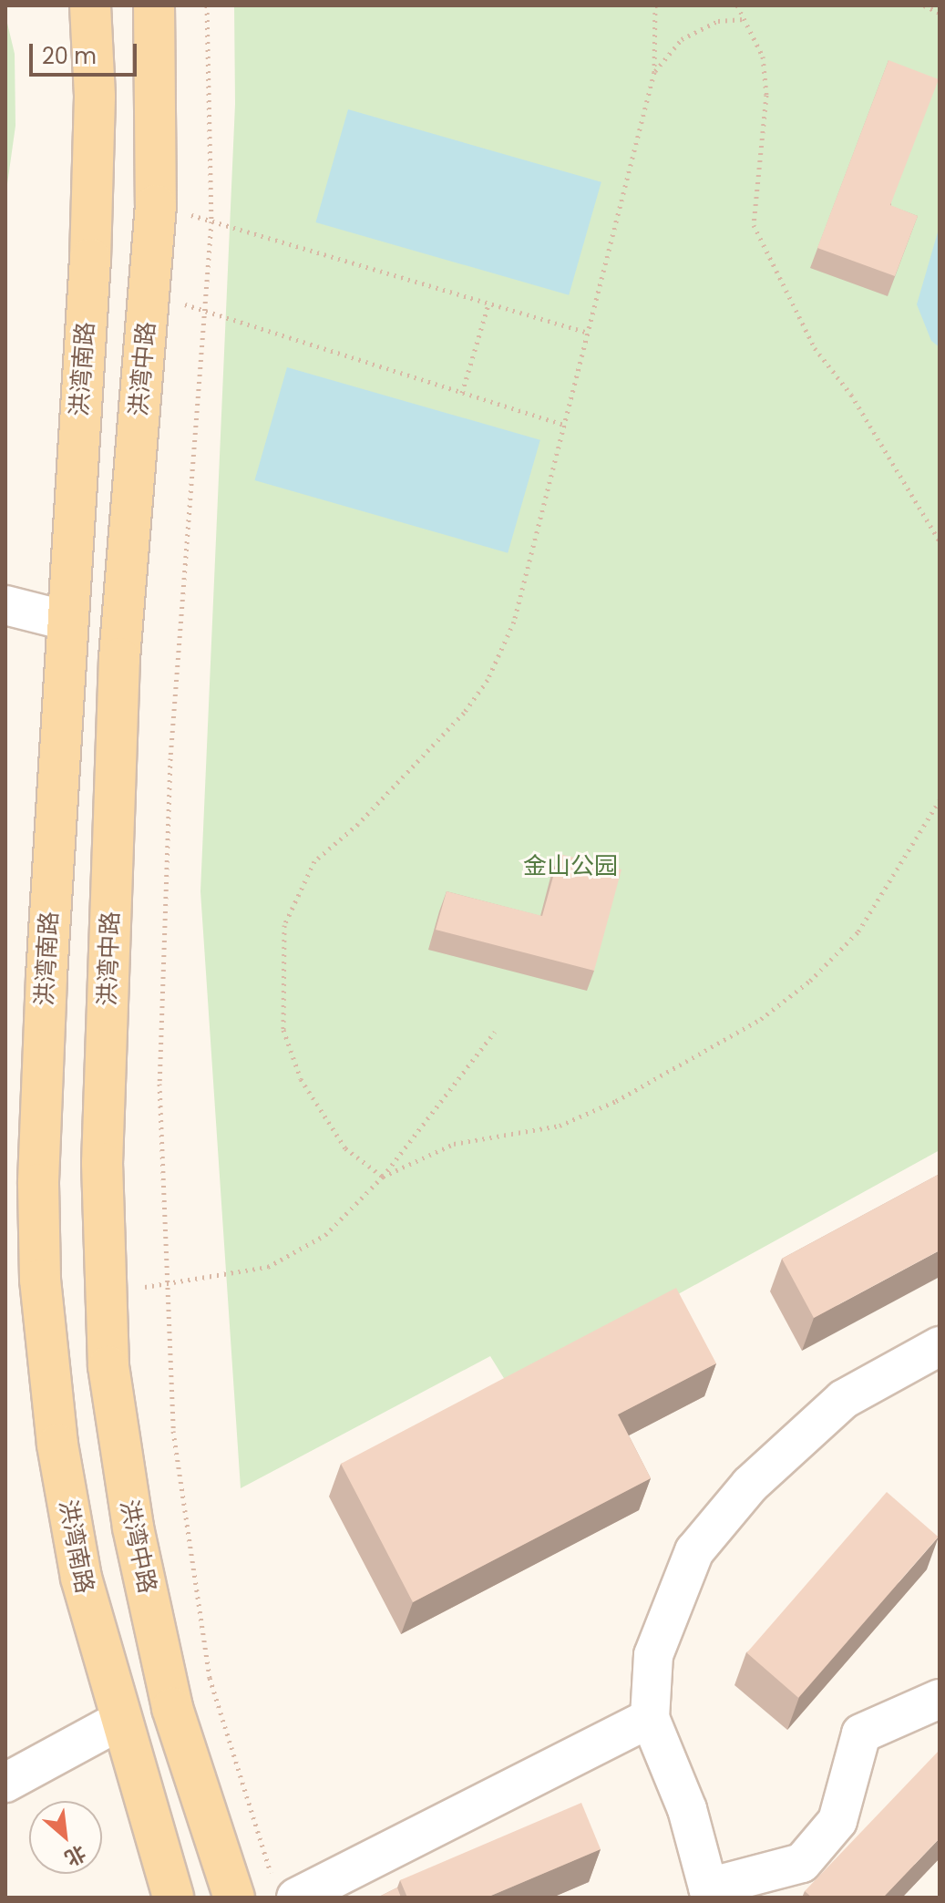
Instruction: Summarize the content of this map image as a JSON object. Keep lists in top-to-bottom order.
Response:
{
  "streets": {
    "main road": ["洪湾南路", "洪湾中路"]
  },
  "parks": ["金山公园"],
  "scale_bar": "20 m",
  "north": "bottom right"
}
